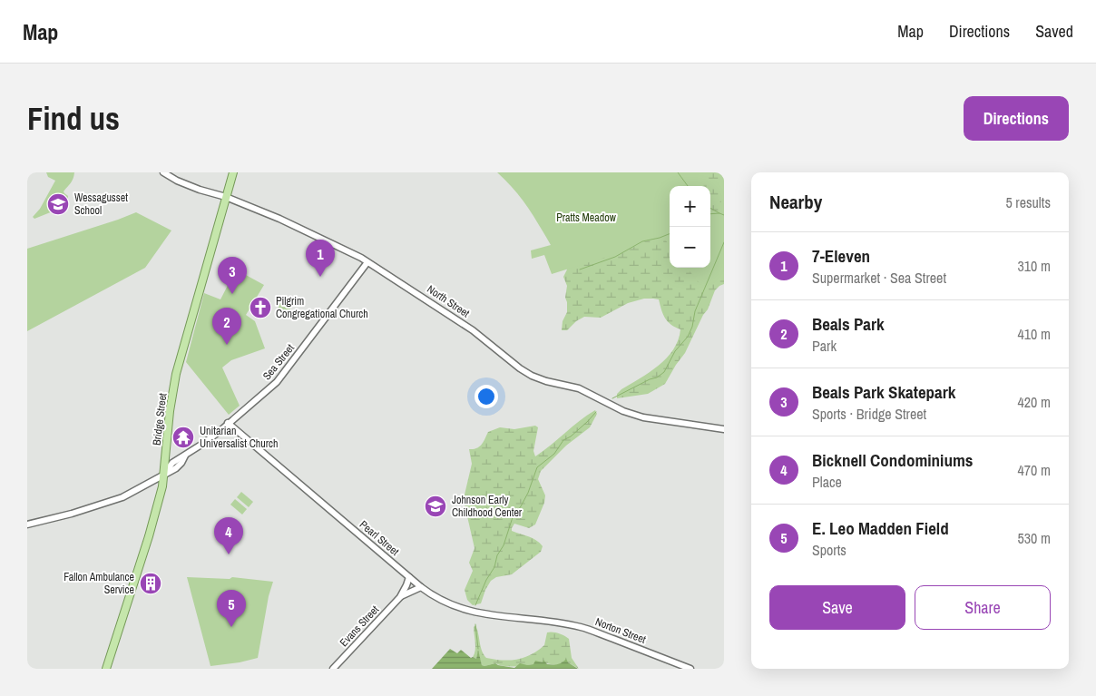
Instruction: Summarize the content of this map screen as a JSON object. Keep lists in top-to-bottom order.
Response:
{
  "streets": {
    "main road": ["Bridge Street"],
    "street": [
      "North Street",
      "Sea Street",
      "Pearl Street",
      "Evans Street",
      "Norton Street"
    ]
  },
  "crossings": [
    ["North Street", "Sea Street"],
    ["North Street", "Bridge Street"],
    ["Sea Street", "Bridge Street"],
    ["Sea Street", "Pearl Street"],
    ["Pearl Street", "Evans Street"],
    ["Pearl Street", "Norton Street"]
  ],
  "parks": ["Pratts Meadow"],
  "places": {
    "school or university": ["Wessagusset School", "Johnson Early Childhood Center"],
    "church": ["Pilgrim Congregational Church"],
    "temple": ["Unitarian Universalist Church"],
    "building": ["Fallon Ambulance Service"]
  },
  "page": {
    "header": "Map",
    "nav": ["Map", "Directions", "Saved"],
    "buttons": [
      "Directions",
      ["Save", "Share"]
    ],
    "title": "Find us",
    "heading": ["Nearby", "5 results"],
    "map_buttons": ["+", "−"],
    "list": [
      {
        "mark": "1",
        "name": "7-Eleven",
        "note": "Supermarket · Sea Street",
        "value": "310 m"
      },
      {
        "mark": "2",
        "name": "Beals Park",
        "note": "Park",
        "value": "410 m"
      },
      {
        "mark": "3",
        "name": "Beals Park Skatepark",
        "note": "Sports · Bridge Street",
        "value": "420 m"
      },
      {
        "mark": "4",
        "name": "Bicknell Condominiums",
        "note": "Place",
        "value": "470 m"
      },
      {
        "mark": "5",
        "name": "E. Leo Madden Field",
        "note": "Sports",
        "value": "530 m"
      }
    ],
    "pins": [
      "1",
      "3",
      "2",
      "4",
      "5"
    ]
  }
}
